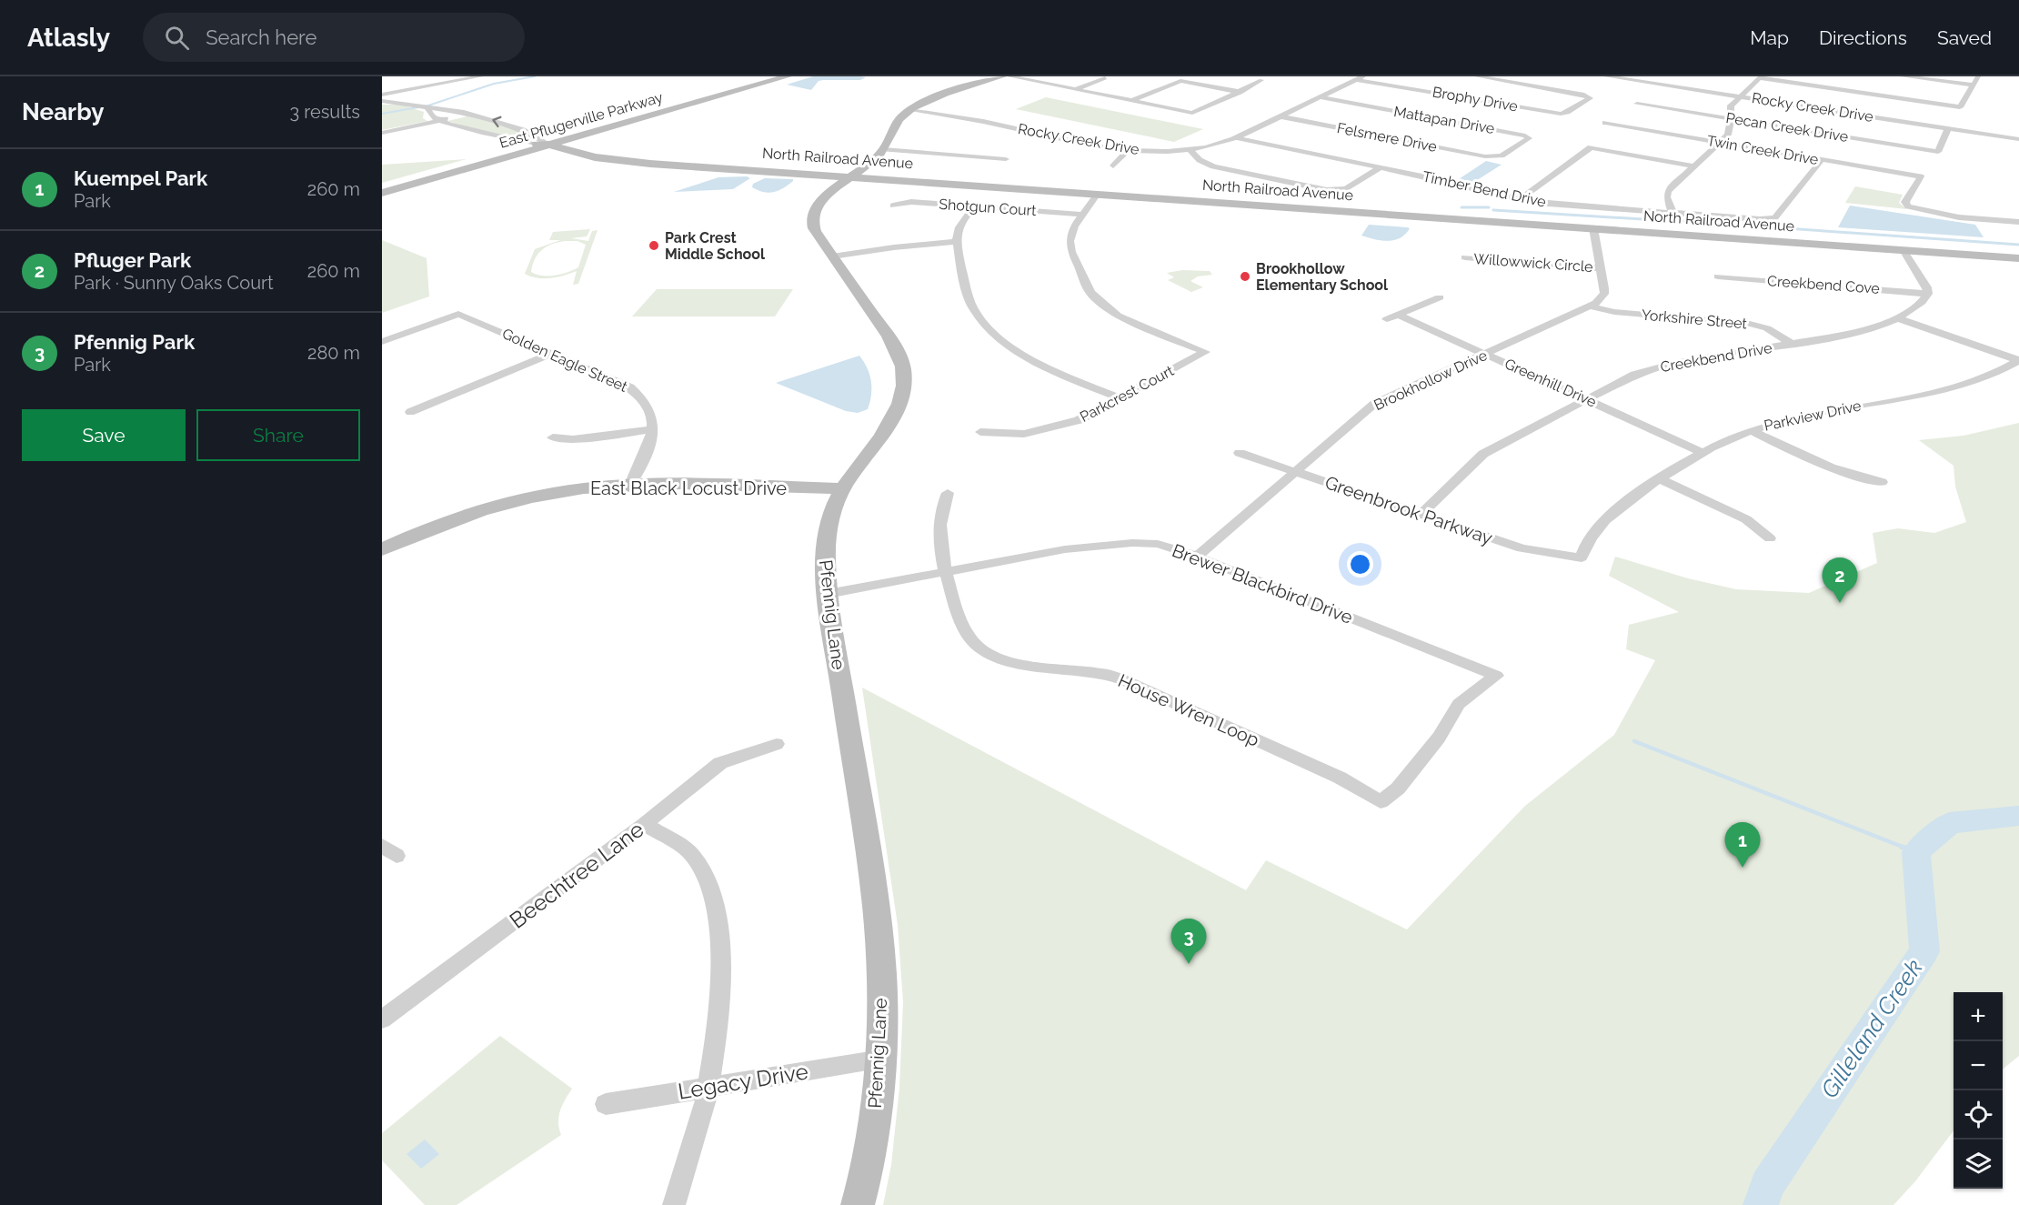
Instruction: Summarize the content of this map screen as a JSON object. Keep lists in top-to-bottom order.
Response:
{
  "streets": {
    "street": [
      "Brophy Drive",
      "Rocky Creek Drive",
      "East Pflugerville Parkway",
      "Mattapan Drive",
      "Pecan Creek Drive",
      "Felsmere Drive",
      "Twin Creek Drive",
      "North Railroad Avenue",
      "Timber Bend Drive",
      "Shotgun Court",
      "Willowwick Circle",
      "Creekbend Cove",
      "Yorkshire Street",
      "Creekbend Drive",
      "Golden Eagle Street",
      "Brookhollow Drive",
      "Greenhill Drive",
      "Parkcrest Court",
      "Parkview Drive",
      "East Black Locust Drive",
      "Greenbrook Parkway",
      "Brewer Blackbird Drive",
      "Pfennig Lane",
      "House Wren Loop",
      "Beechtree Lane",
      "Legacy Drive"
    ]
  },
  "crossings": [
    ["Brophy Drive", "Rocky Creek Drive"],
    ["Rocky Creek Drive", "Mattapan Drive"],
    ["Rocky Creek Drive", "Pecan Creek Drive"],
    ["Rocky Creek Drive", "Felsmere Drive"],
    ["Rocky Creek Drive", "Timber Bend Drive"],
    ["Rocky Creek Drive", "Pfennig Lane"],
    ["East Pflugerville Parkway", "North Railroad Avenue"],
    ["Mattapan Drive", "Felsmere Drive"],
    ["Twin Creek Drive", "Timber Bend Drive"],
    ["North Railroad Avenue", "Pfennig Lane"],
    ["Shotgun Court", "Parkcrest Court"],
    ["Creekbend Cove", "Creekbend Drive"],
    ["Yorkshire Street", "Creekbend Drive"],
    ["Yorkshire Street", "Brookhollow Drive"],
    ["Creekbend Drive", "Greenhill Drive"],
    ["Creekbend Drive", "Greenbrook Parkway"],
    ["Brookhollow Drive", "Greenhill Drive"],
    ["Brookhollow Drive", "Greenbrook Parkway"],
    ["Brookhollow Drive", "Brewer Blackbird Drive"],
    ["Greenhill Drive", "Parkview Drive"],
    ["Parkview Drive", "Greenbrook Parkway"],
    ["East Black Locust Drive", "Pfennig Lane"],
    ["Brewer Blackbird Drive", "Pfennig Lane"],
    ["Brewer Blackbird Drive", "House Wren Loop"],
    ["Pfennig Lane", "Legacy Drive"]
  ],
  "water": ["Gilleland Creek"],
  "places": ["Park Crest Middle School", "Brookhollow Elementary School"],
  "page": {
    "header": "Atlasly",
    "search": "Search here",
    "nav": ["Map", "Directions", "Saved"],
    "heading": ["Nearby", "3 results"],
    "list": [
      {
        "mark": "1",
        "name": "Kuempel Park",
        "note": "Park",
        "value": "260 m"
      },
      {
        "mark": "2",
        "name": "Pfluger Park",
        "note": "Park · Sunny Oaks Court",
        "value": "260 m"
      },
      {
        "mark": "3",
        "name": "Pfennig Park",
        "note": "Park",
        "value": "280 m"
      }
    ],
    "buttons": ["Save", "Share"],
    "pins": ["2", "1", "3"],
    "map_buttons": ["+", "−"]
  }
}
